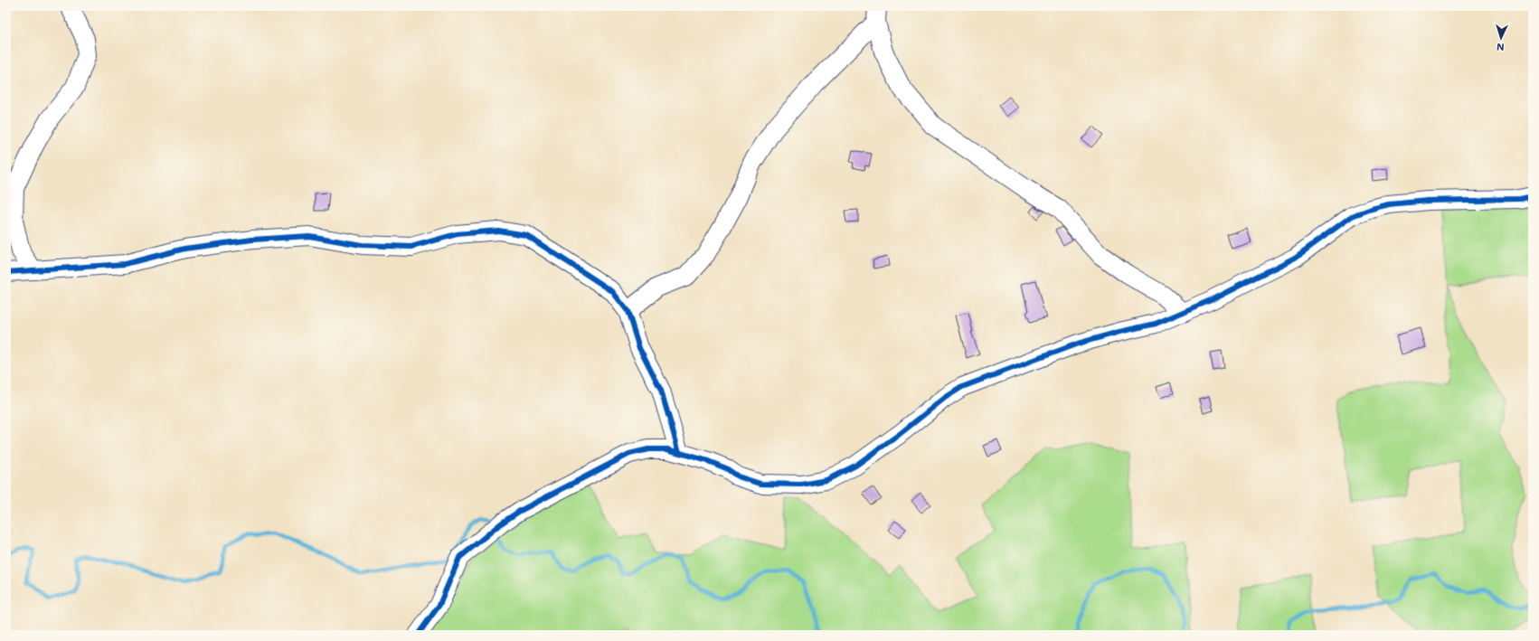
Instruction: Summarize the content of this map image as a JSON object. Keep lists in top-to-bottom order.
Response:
{
  "north": "bottom"
}
